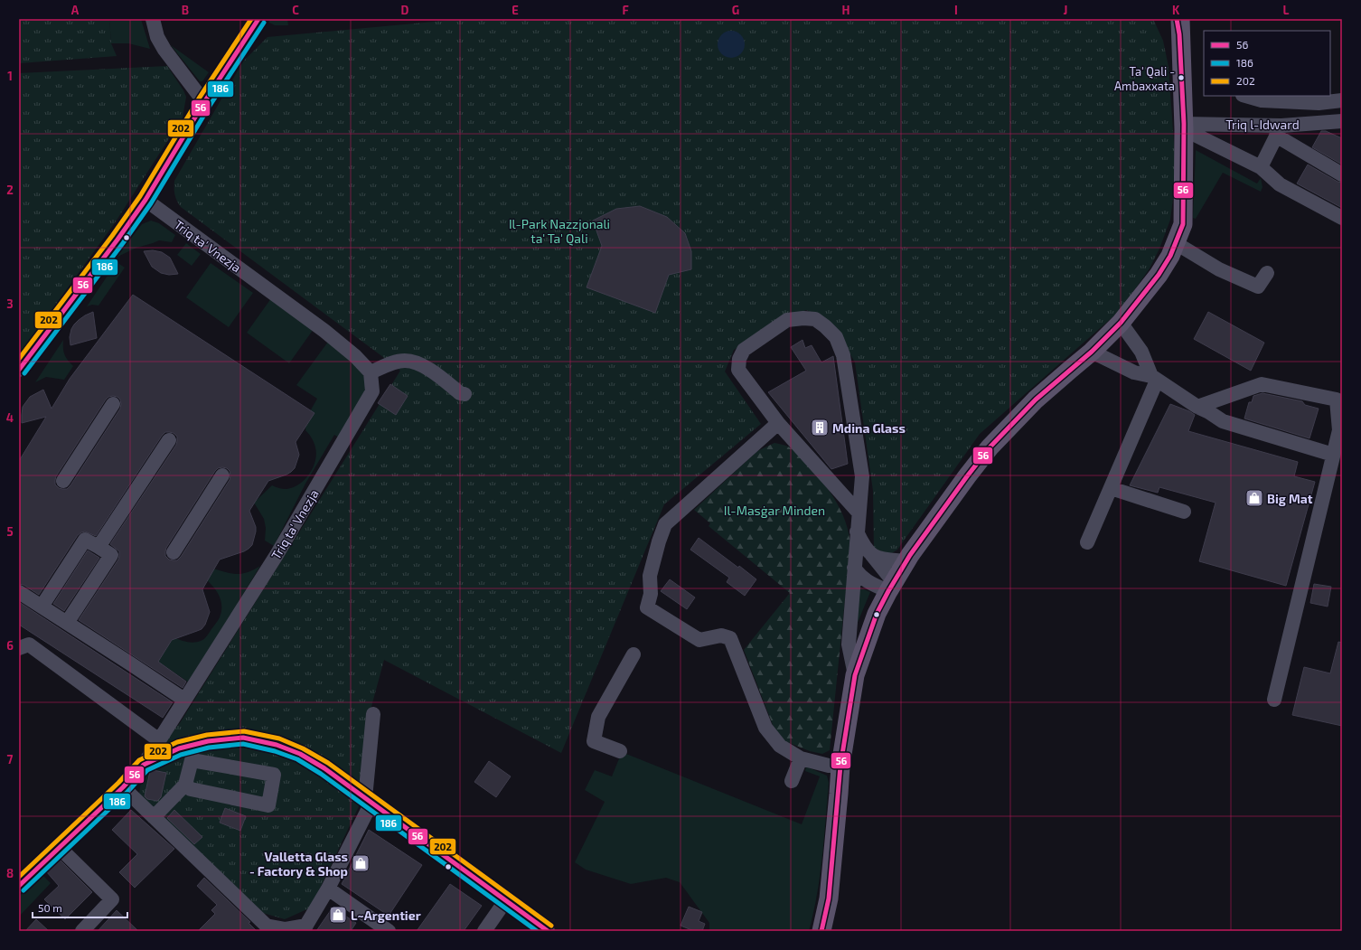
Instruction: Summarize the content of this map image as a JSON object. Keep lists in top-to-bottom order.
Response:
{
  "streets": {
    "street": ["Triq l-Idward", "Triq ta' Vnezja"]
  },
  "parks": ["Il-Park Nazzjonali ta' Ta' Qali", "Il-Masġar Minden"],
  "places": {
    "other": ["Ta' Qali - Ambaxxata"],
    "building": ["Mdina Glass"],
    "shop": ["Big Mat", "Valletta Glass - Factory & Shop", "L~Argentier"]
  },
  "lines": ["transit line 56", "transit line 202", "transit line 186"],
  "legend": ["56", "186", "202"],
  "scale_bar": "50 m",
  "grid": {
    "columns": [
      "A",
      "B",
      "C",
      "D",
      "E",
      "F",
      "G",
      "H",
      "I",
      "J",
      "K",
      "L"
    ],
    "rows": [
      "1",
      "2",
      "3",
      "4",
      "5",
      "6",
      "7",
      "8"
    ]
  }
}
